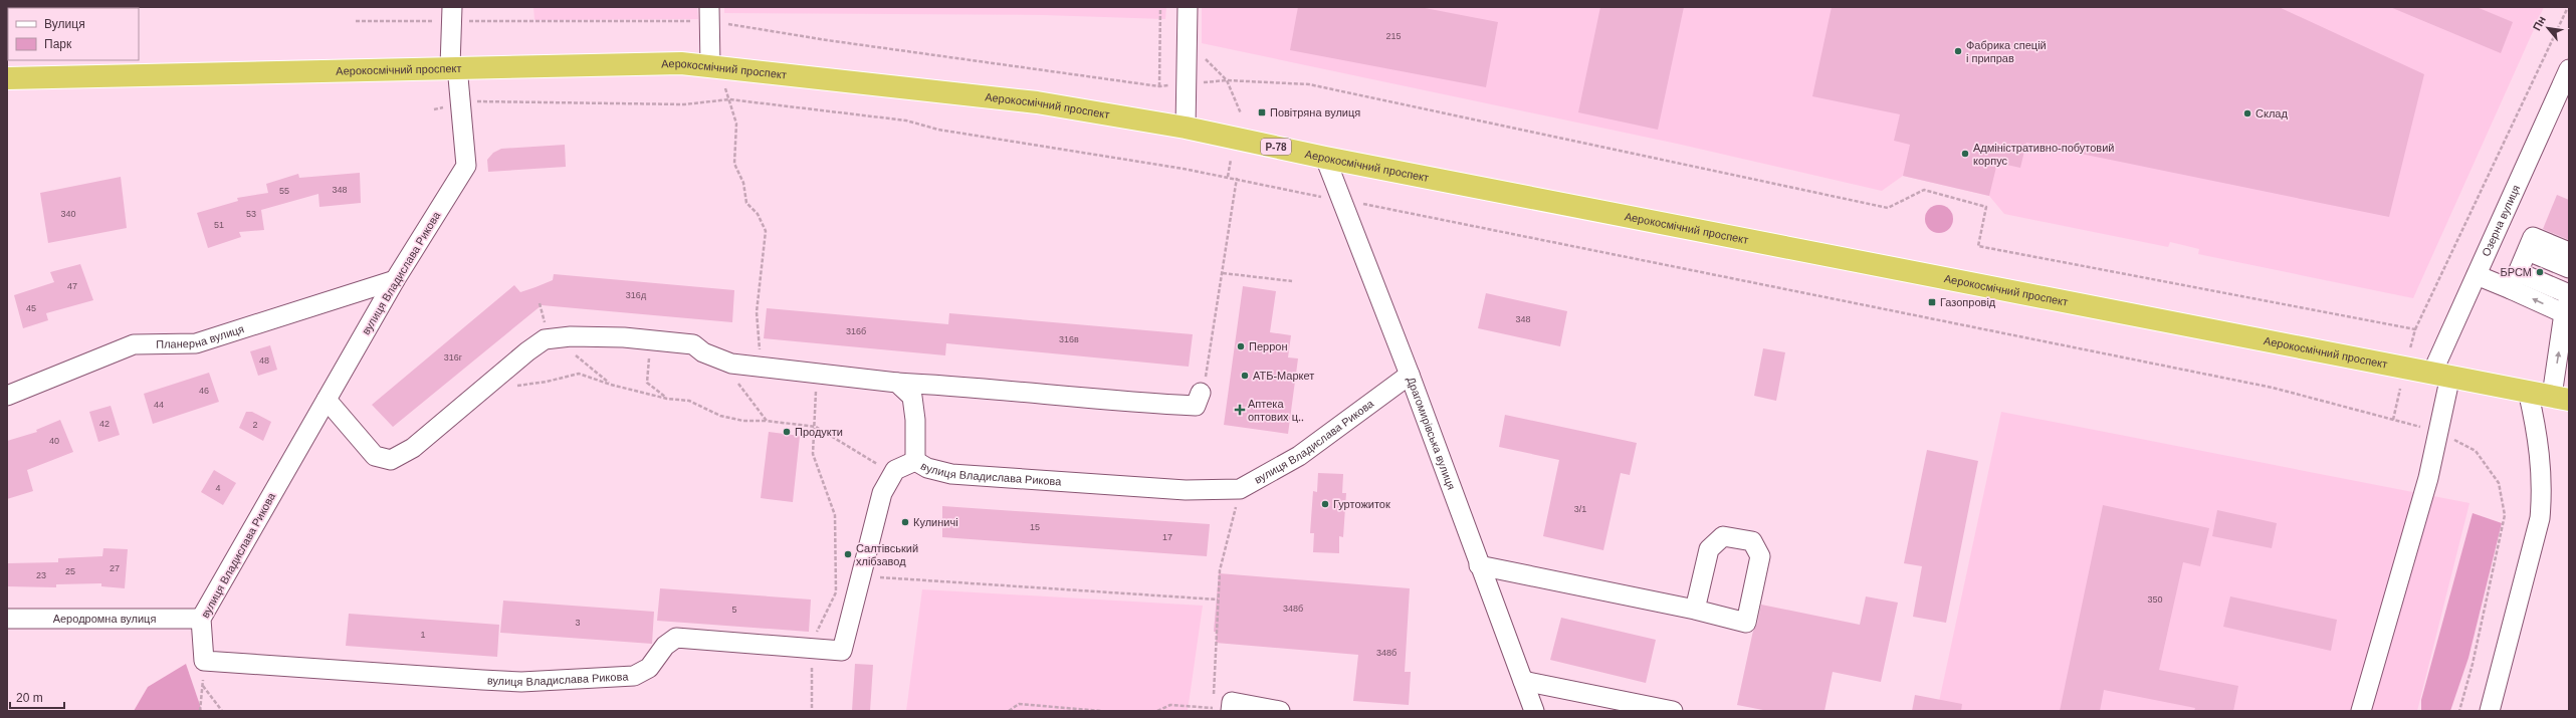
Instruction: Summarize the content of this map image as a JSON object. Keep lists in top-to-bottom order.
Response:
{
  "streets": {
    "highway": ["Аерокосмічний проспект", "Р-78"],
    "street": [
      "Озерна вулиця",
      "вулиця Владислава Рикова",
      "Планерна вулиця",
      "Драгомирівська вулиця",
      "Аеродромна вулиця"
    ]
  },
  "crossings": [
    ["Аерокосмічний проспект", "Озерна вулиця"],
    ["Аерокосмічний проспект", "вулиця Владислава Рикова"],
    ["Аерокосмічний проспект", "Драгомирівська вулиця"],
    ["вулиця Владислава Рикова", "Планерна вулиця"],
    ["вулиця Владислава Рикова", "Драгомирівська вулиця"],
    ["вулиця Владислава Рикова", "Аеродромна вулиця"]
  ],
  "places": {
    "other": [
      "Фабрика спецій і приправ",
      "Склад",
      "Адміністративно-побутовий корпус",
      "БРСМ",
      "Перрон",
      "АТБ-Маркет",
      "Продукти",
      "Гуртожиток",
      "Кулиничі",
      "Салтівський хлібзавод"
    ],
    "transit": ["Повітряна вулиця", "Газопровiд"],
    "health": ["Аптека оптових ц‥"]
  },
  "house_numbers": [
    "215",
    "348",
    "55",
    "340",
    "53",
    "51",
    "47",
    "316д",
    "45",
    "348",
    "316б",
    "316в",
    "316г",
    "48",
    "46",
    "44",
    "42",
    "2",
    "40",
    "4",
    "3/1",
    "15",
    "17",
    "27",
    "25",
    "23",
    "350",
    "348б",
    "5",
    "3",
    "1",
    "348б"
  ],
  "legend": ["Вулиця", "Парк"],
  "scale_bar": "20 m",
  "north": "top left"
}
